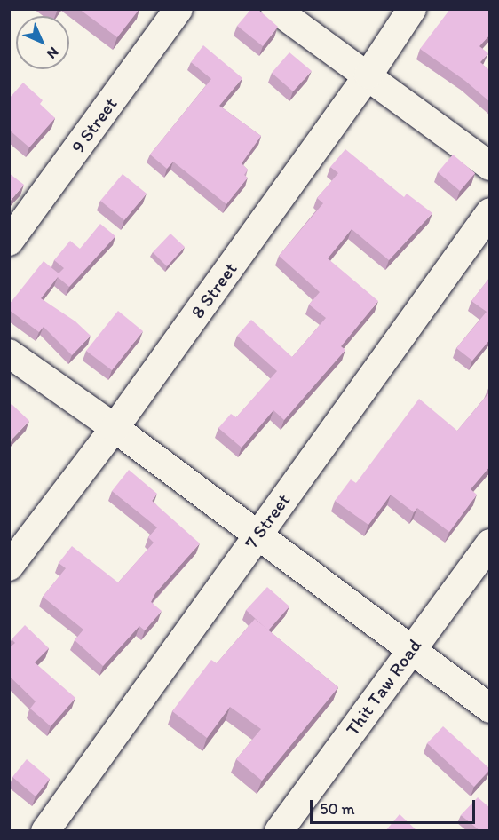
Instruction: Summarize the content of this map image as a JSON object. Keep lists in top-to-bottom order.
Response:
{
  "streets": {
    "street": [
      "9 Street",
      "8 Street",
      "7 Street",
      "Thit Taw Road"
    ]
  },
  "scale_bar": "50 m",
  "north": "bottom right"
}
